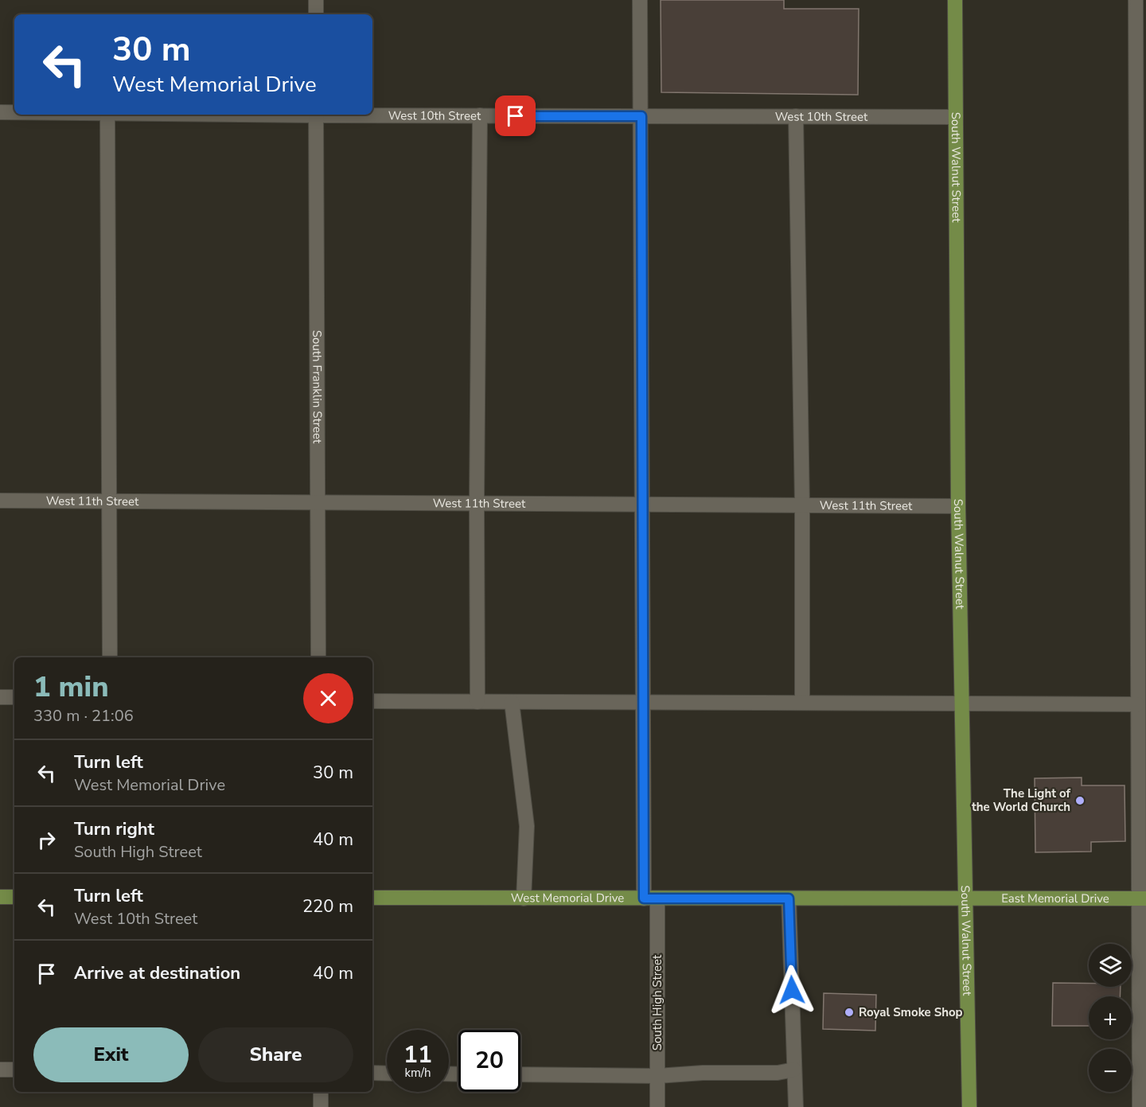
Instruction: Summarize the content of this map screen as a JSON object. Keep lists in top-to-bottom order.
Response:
{
  "streets": {
    "main road": ["South Walnut Street", "West Memorial Drive", "East Memorial Drive"],
    "street": [
      "West 10th Street",
      "South Franklin Street",
      "West 11th Street",
      "South High Street"
    ]
  },
  "crossings": [
    ["West 10th Street", "South Walnut Street"],
    ["West 10th Street", "South High Street"],
    ["South Walnut Street", "West 11th Street"],
    ["South Walnut Street", "West Memorial Drive"],
    ["South Walnut Street", "East Memorial Drive"],
    ["South Franklin Street", "West 11th Street"],
    ["West 11th Street", "South High Street"],
    ["West Memorial Drive", "East Memorial Drive"],
    ["West Memorial Drive", "South High Street"]
  ],
  "places": ["The Light of the World Church", "Royal Smoke Shop"],
  "page": {
    "turn": ["30 m", "West Memorial Drive"],
    "heading": ["1 min", "330 m · 21:06"],
    "list": [
      {
        "name": "Turn left",
        "note": "West Memorial Drive",
        "value": "30 m"
      },
      {
        "name": "Turn right",
        "note": "South High Street",
        "value": "40 m"
      },
      {
        "name": "Turn left",
        "note": "West 10th Street",
        "value": "220 m"
      },
      {
        "name": "Arrive at destination",
        "value": "40 m"
      }
    ],
    "map_buttons": ["+", "−"],
    "buttons": ["Exit", "Share"],
    "speed": "11 km/h",
    "limit": "20"
  }
}
